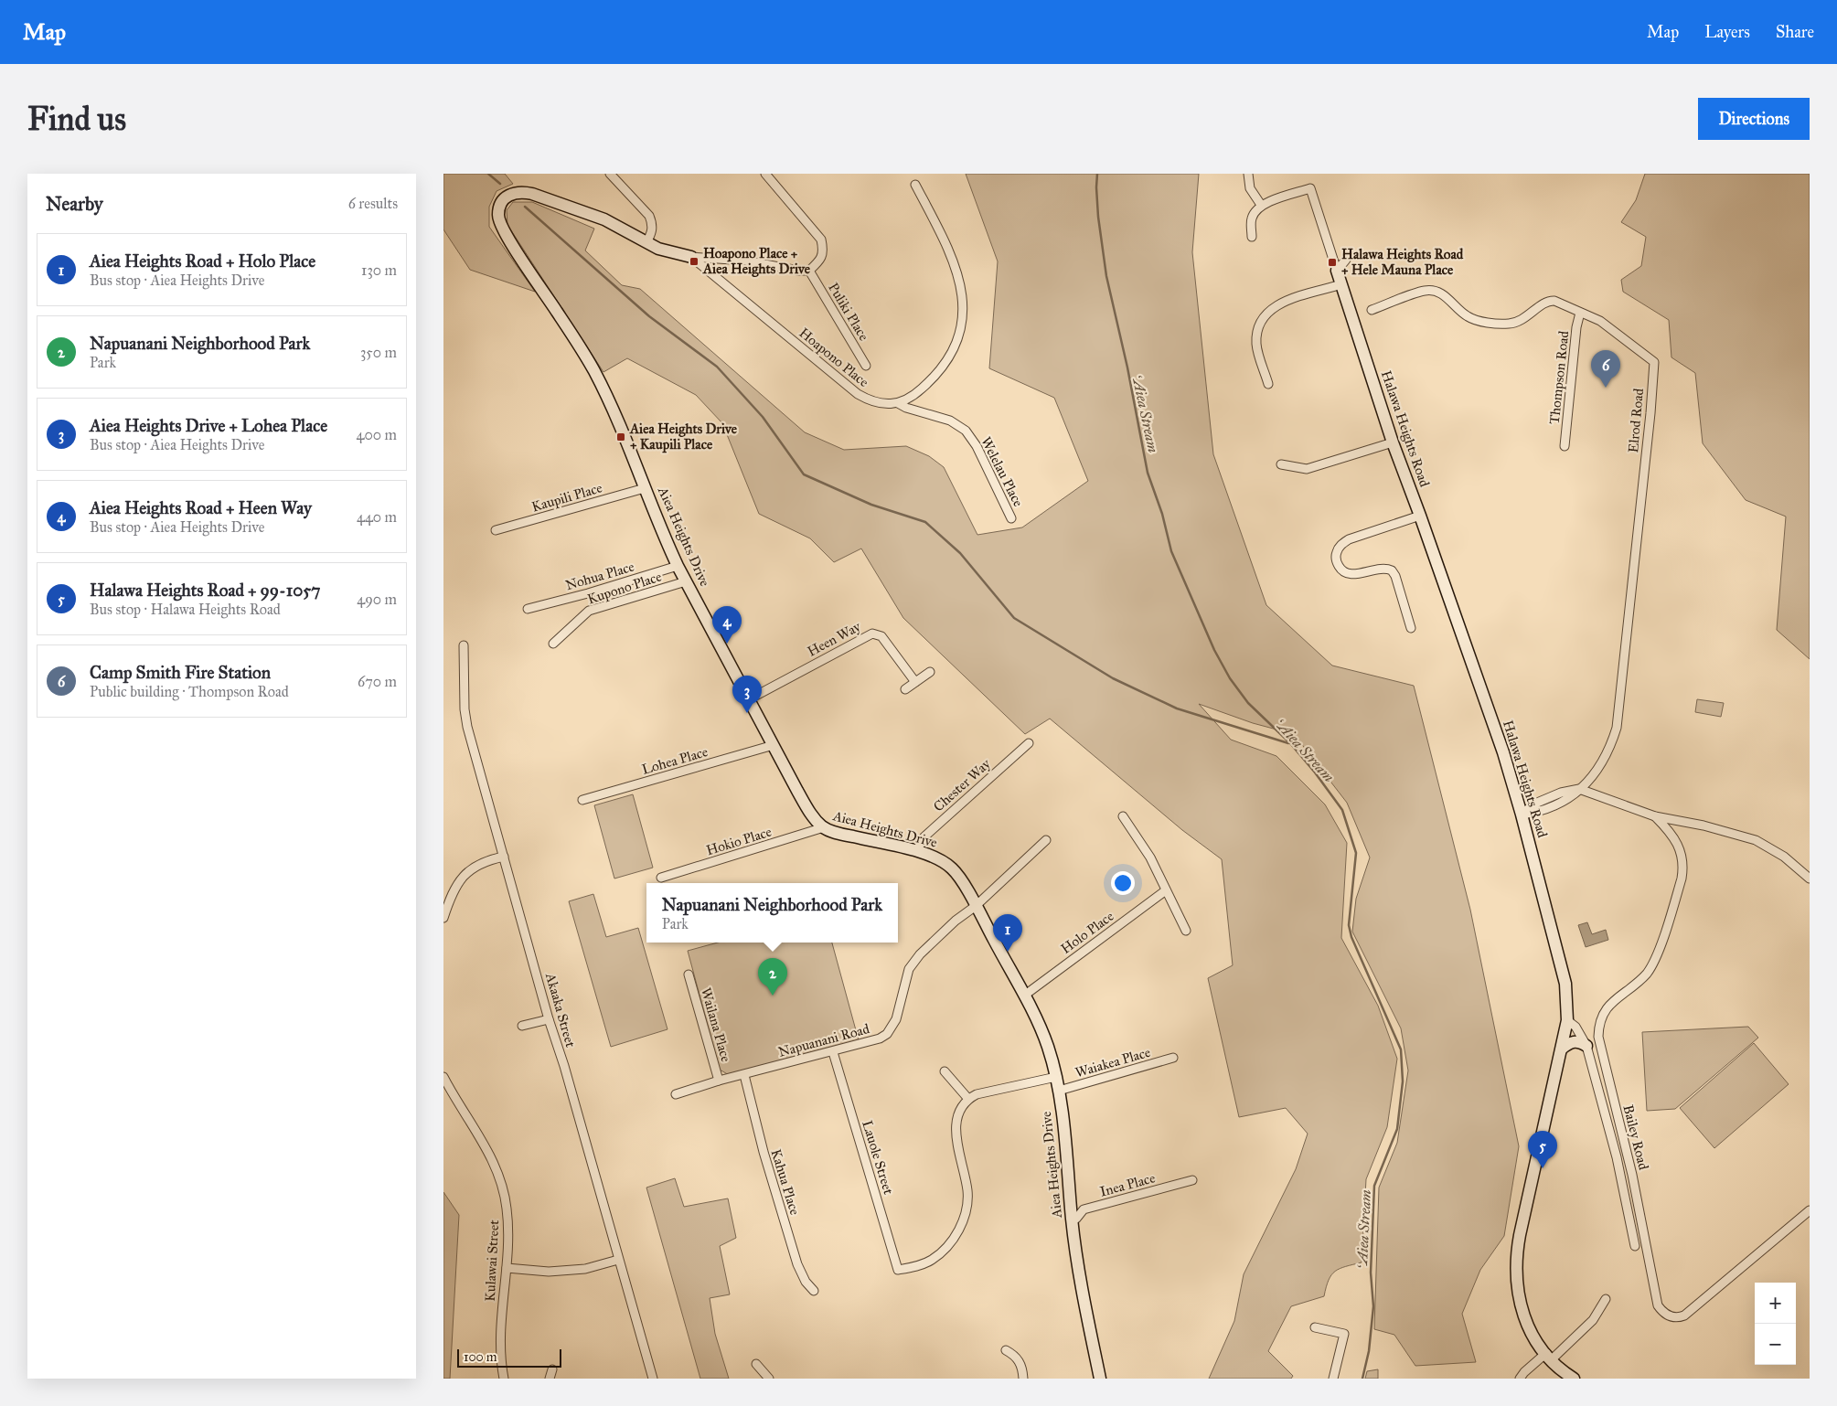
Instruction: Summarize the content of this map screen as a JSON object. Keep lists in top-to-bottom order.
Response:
{
  "streets": {
    "street": [
      "Puliki Place",
      "Hoapono Place",
      "Thompson Road",
      "Elrod Road",
      "Halawa Heights Road",
      "Welelau Place",
      "Kaupili Place",
      "Aiea Heights Drive",
      "Nohua Place",
      "Kupono Place",
      "Heen Way",
      "Lohea Place",
      "Chester Way",
      "Hokio Place",
      "Holo Place",
      "Akaaka Street",
      "Wailana Place",
      "Napuanani Road",
      "Waiakea Place",
      "Bailey Road",
      "Lauole Street",
      "Kahua Place",
      "Inea Place",
      "Kulawai Street"
    ]
  },
  "crossings": [
    ["Puliki Place", "Aiea Heights Drive"],
    ["Hoapono Place", "Welelau Place"],
    ["Hoapono Place", "Aiea Heights Drive"],
    ["Thompson Road", "Elrod Road"],
    ["Elrod Road", "Bailey Road"],
    ["Kaupili Place", "Aiea Heights Drive"],
    ["Aiea Heights Drive", "Nohua Place"],
    ["Aiea Heights Drive", "Kupono Place"],
    ["Aiea Heights Drive", "Heen Way"],
    ["Aiea Heights Drive", "Lohea Place"],
    ["Aiea Heights Drive", "Chester Way"],
    ["Aiea Heights Drive", "Hokio Place"],
    ["Aiea Heights Drive", "Holo Place"],
    ["Aiea Heights Drive", "Napuanani Road"],
    ["Aiea Heights Drive", "Waiakea Place"],
    ["Aiea Heights Drive", "Inea Place"],
    ["Wailana Place", "Napuanani Road"],
    ["Napuanani Road", "Lauole Street"],
    ["Napuanani Road", "Kahua Place"]
  ],
  "water": ["ʻAiea Stream"],
  "places": {
    "transit": ["Hoapono Place + Aiea Heights Drive", "Halawa Heights Road + Hele Mauna Place", "Aiea Heights Drive + Kaupili Place"]
  },
  "scale_bar": "100 m",
  "page": {
    "header": "Map",
    "nav": ["Map", "Layers", "Share"],
    "buttons": "Directions",
    "title": "Find us",
    "heading": ["Nearby", "6 results"],
    "list": [
      {
        "mark": "1",
        "name": "Aiea Heights Road + Holo Place",
        "note": "Bus stop · Aiea Heights Drive",
        "value": "130 m"
      },
      {
        "mark": "2",
        "name": "Napuanani Neighborhood Park",
        "note": "Park",
        "value": "350 m"
      },
      {
        "mark": "3",
        "name": "Aiea Heights Drive + Lohea Place",
        "note": "Bus stop · Aiea Heights Drive",
        "value": "400 m"
      },
      {
        "mark": "4",
        "name": "Aiea Heights Road + Heen Way",
        "note": "Bus stop · Aiea Heights Drive",
        "value": "440 m"
      },
      {
        "mark": "5",
        "name": "Halawa Heights Road + 99-1057",
        "note": "Bus stop · Halawa Heights Road",
        "value": "490 m"
      },
      {
        "mark": "6",
        "name": "Camp Smith Fire Station",
        "note": "Public building · Thompson Road",
        "value": "670 m"
      }
    ],
    "pins": [
      "6",
      "4",
      "3",
      "1",
      "2",
      "5"
    ],
    "popup": ["Napuanani Neighborhood Park", "Park"],
    "map_buttons": ["+", "−"],
    "scale": "100 m"
  }
}
